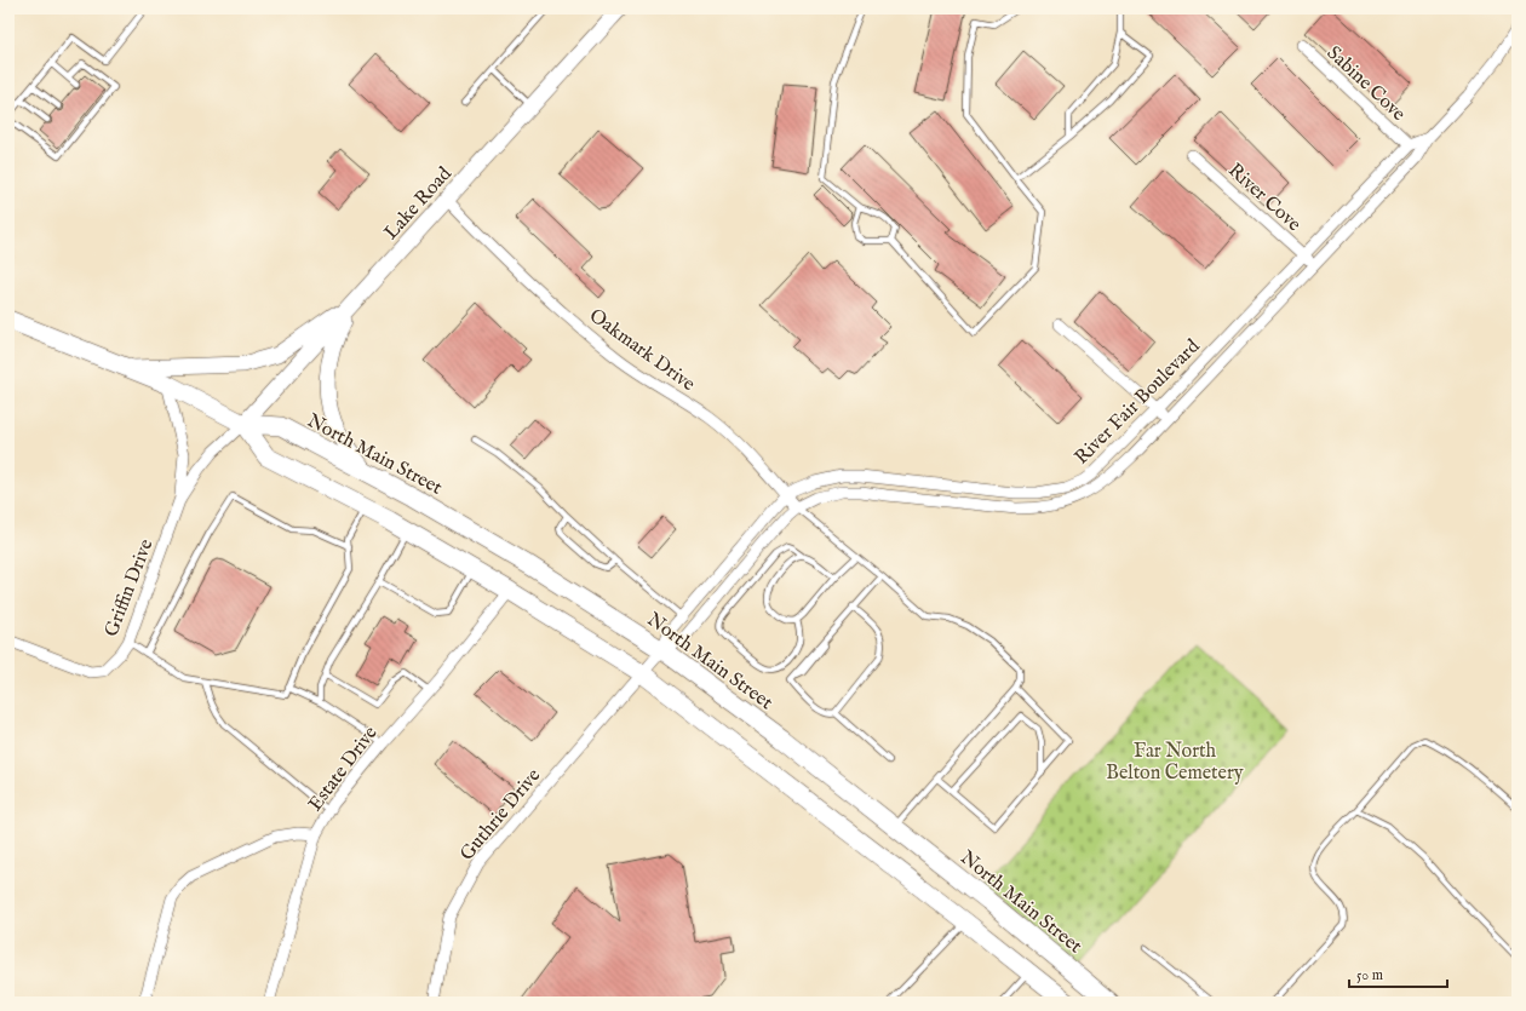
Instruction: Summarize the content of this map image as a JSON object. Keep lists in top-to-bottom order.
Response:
{
  "streets": {
    "main road": ["Lake Road", "North Main Street"],
    "street": [
      "Sabine Cove",
      "River Cove",
      "Oakmark Drive",
      "River Fair Boulevard",
      "Griffin Drive",
      "Estate Drive",
      "Guthrie Drive"
    ]
  },
  "crossings": [
    ["Sabine Cove", "River Fair Boulevard"],
    ["River Cove", "River Fair Boulevard"],
    ["Lake Road", "Oakmark Drive"],
    ["Lake Road", "North Main Street"],
    ["Lake Road", "Griffin Drive"],
    ["Oakmark Drive", "River Fair Boulevard"],
    ["River Fair Boulevard", "North Main Street"],
    ["River Fair Boulevard", "Guthrie Drive"],
    ["North Main Street", "Griffin Drive"],
    ["North Main Street", "Estate Drive"],
    ["North Main Street", "Guthrie Drive"]
  ],
  "parks": ["Far North Belton Cemetery"],
  "scale_bar": "50 m"
}
